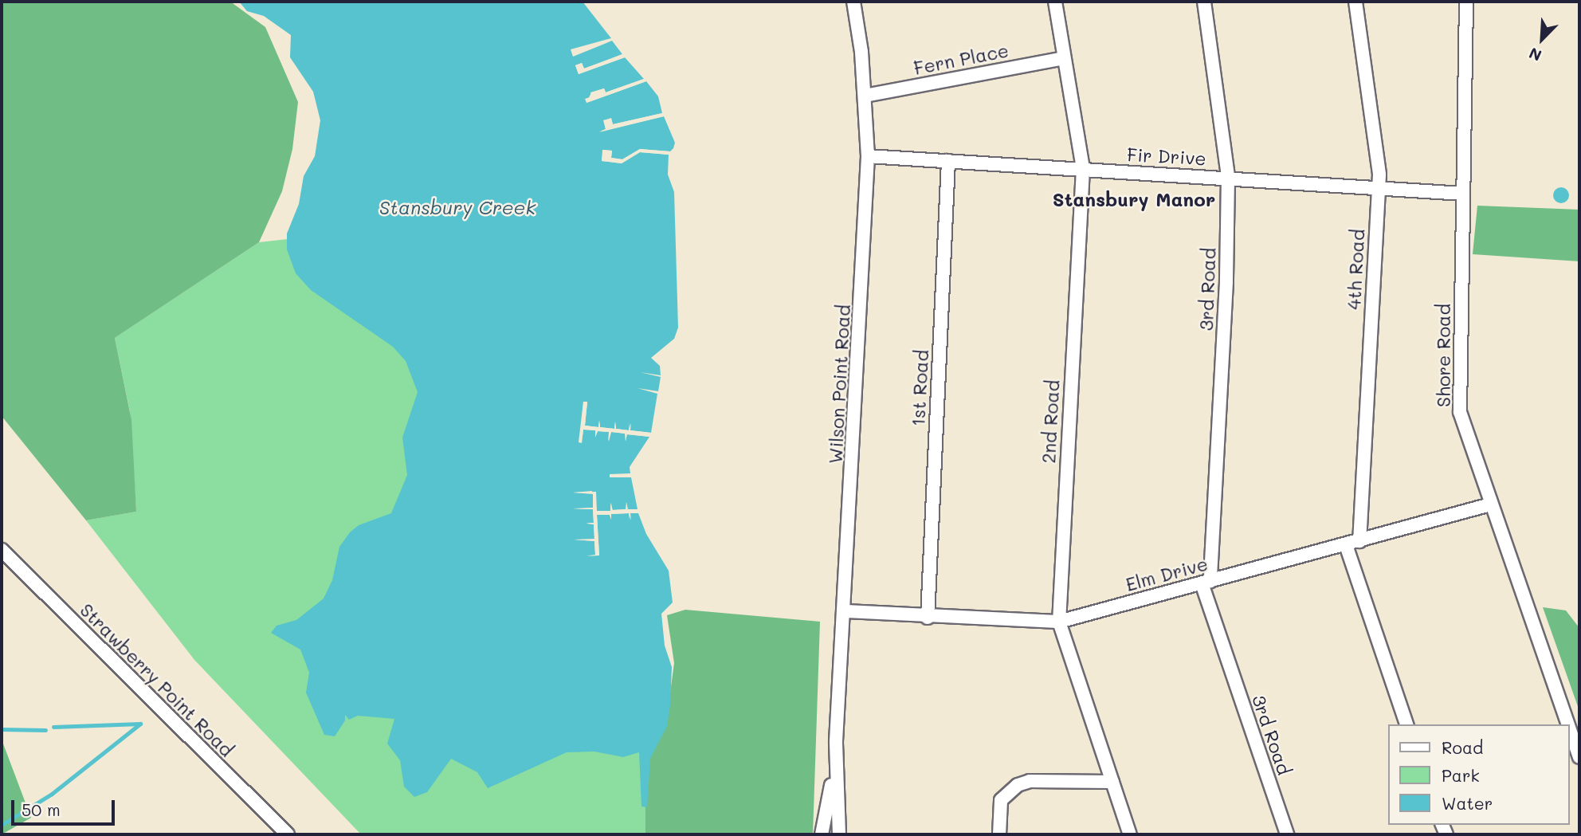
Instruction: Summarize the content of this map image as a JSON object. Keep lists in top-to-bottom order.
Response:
{
  "streets": {
    "street": [
      "Fern Place",
      "Fir Drive",
      "4th Road",
      "3rd Road",
      "Shore Road",
      "Wilson Point Road",
      "1st Road",
      "2nd Road",
      "Elm Drive",
      "Strawberry Point Road"
    ]
  },
  "crossings": [
    ["Fern Place", "Wilson Point Road"],
    ["Fern Place", "2nd Road"],
    ["Fir Drive", "4th Road"],
    ["Fir Drive", "3rd Road"],
    ["Fir Drive", "Shore Road"],
    ["Fir Drive", "Wilson Point Road"],
    ["Fir Drive", "1st Road"],
    ["Fir Drive", "2nd Road"],
    ["4th Road", "Elm Drive"],
    ["3rd Road", "Elm Drive"],
    ["Shore Road", "Elm Drive"],
    ["Wilson Point Road", "Elm Drive"],
    ["1st Road", "Elm Drive"],
    ["2nd Road", "Elm Drive"]
  ],
  "districts": ["Stansbury Manor"],
  "water": ["Stansbury Creek"],
  "legend": ["Road", "Park", "Water"],
  "scale_bar": "50 m",
  "north": "bottom left"
}
